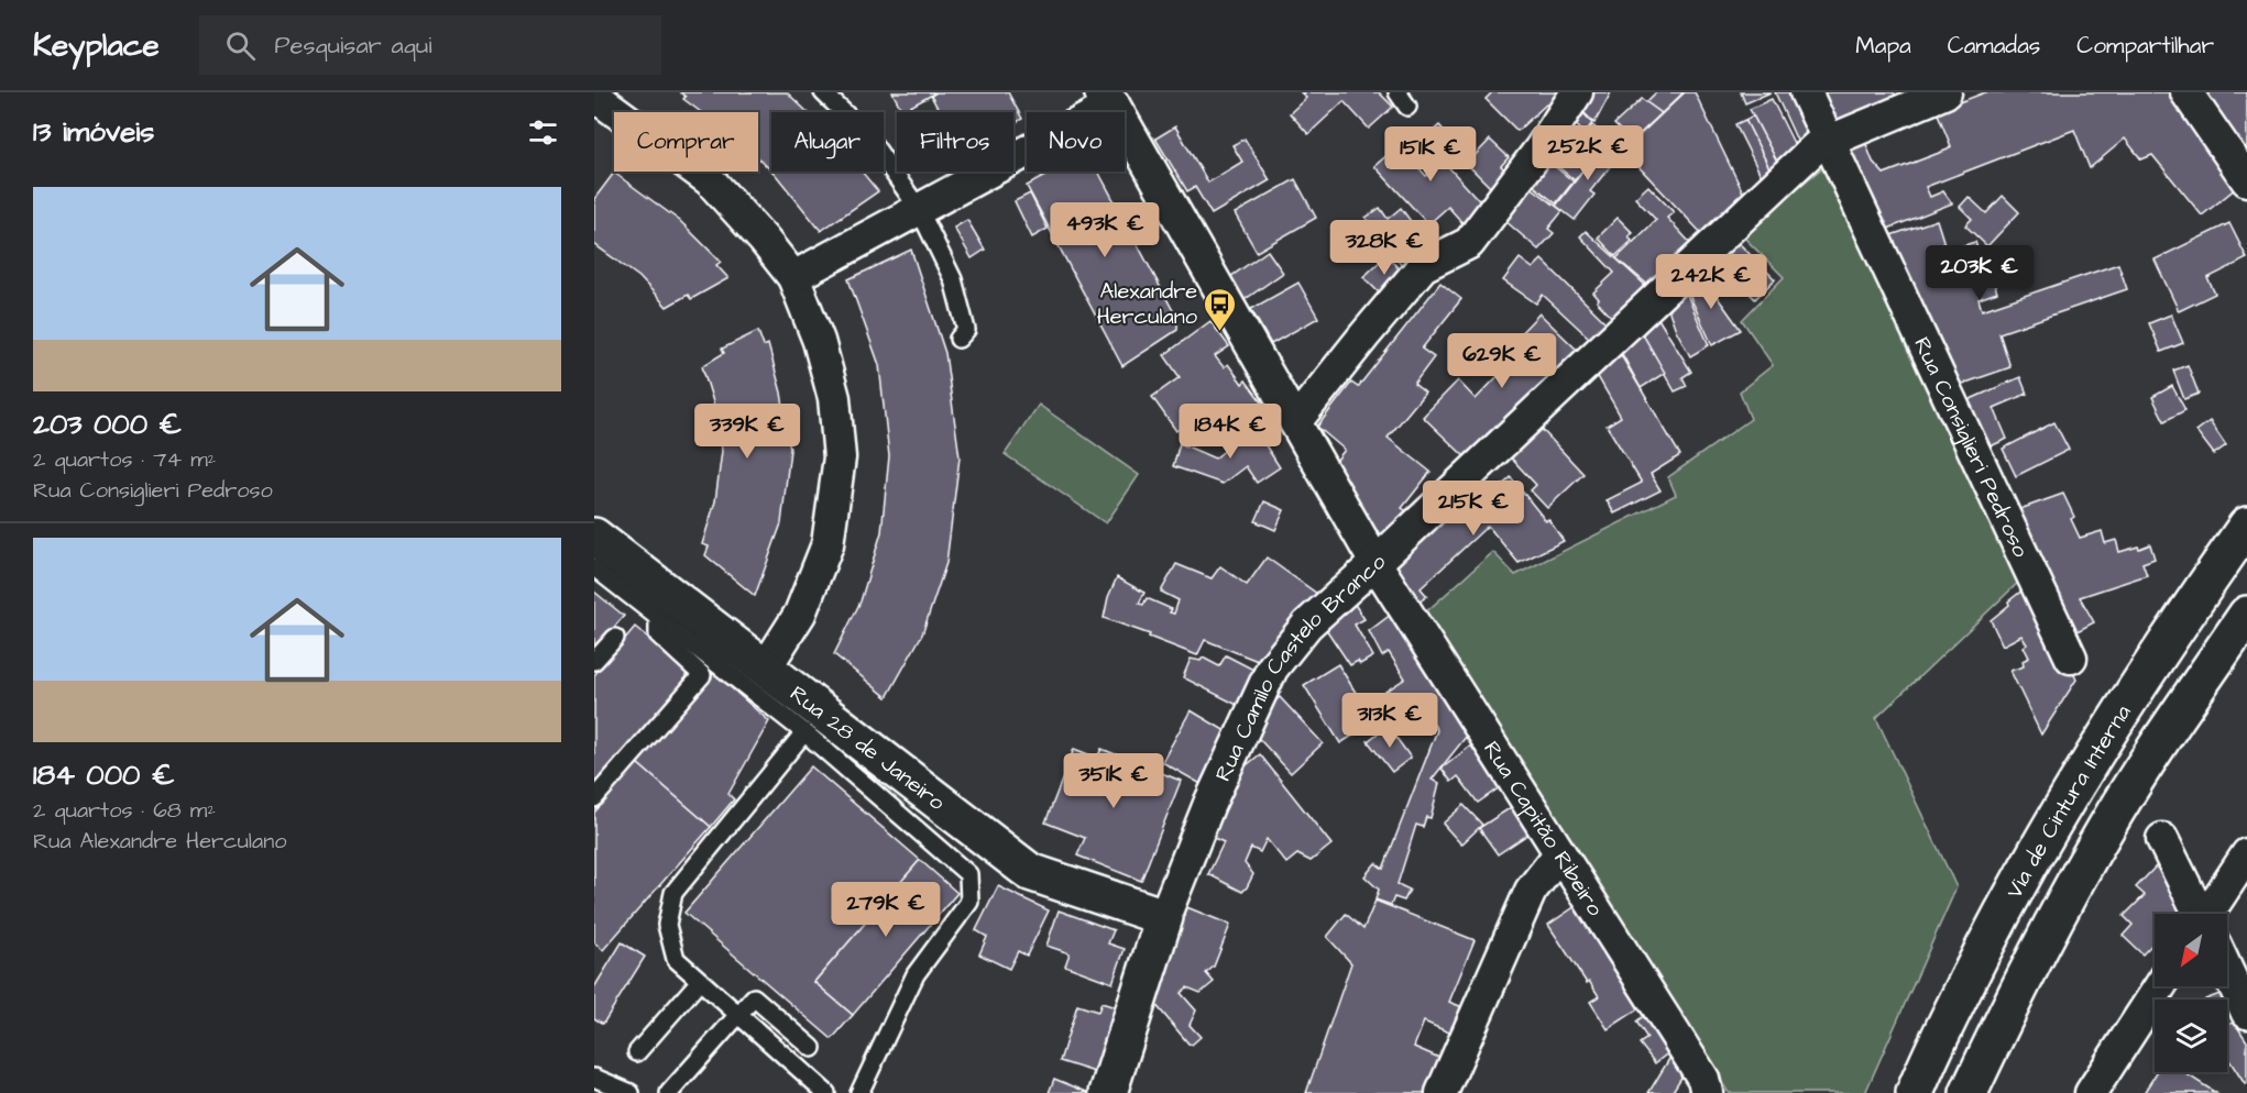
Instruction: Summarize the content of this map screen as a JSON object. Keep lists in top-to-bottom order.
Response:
{
  "streets": {
    "main road": ["Rua Camilo Castelo Branco", "Rua 28 de Janeiro", "Via de Cintura Interna"],
    "street": ["Rua Consiglieri Pedroso", "Rua Capitão Ribeiro"]
  },
  "crossings": [
    ["Rua Consiglieri Pedroso", "Rua Camilo Castelo Branco"],
    ["Rua Camilo Castelo Branco", "Rua 28 de Janeiro"],
    ["Rua Camilo Castelo Branco", "Rua Capitão Ribeiro"]
  ],
  "places": {
    "bus stop": ["Alexandre Herculano"]
  },
  "north": "bottom left",
  "page": {
    "header": "Keyplace",
    "search": "Pesquisar aqui",
    "nav": ["Mapa", "Camadas", "Compartilhar"],
    "heading": "13 imóveis",
    "chip": [
      "Comprar",
      "Alugar",
      "Filtros",
      "Novo"
    ],
    "price": [
      "252K €",
      "151K €",
      "493K €",
      "328K €",
      "203K €",
      "242K €",
      "629K €",
      "339K €",
      "184K €",
      "215K €",
      "313K €",
      "351K €",
      "279K €"
    ],
    "list": [
      {
        "name": "203 000 €",
        "note": "2 quartos · 74 m² · Rua Consiglieri Pedroso"
      },
      {
        "name": "184 000 €",
        "note": "2 quartos · 68 m² · Rua Alexandre Herculano"
      }
    ]
  }
}
